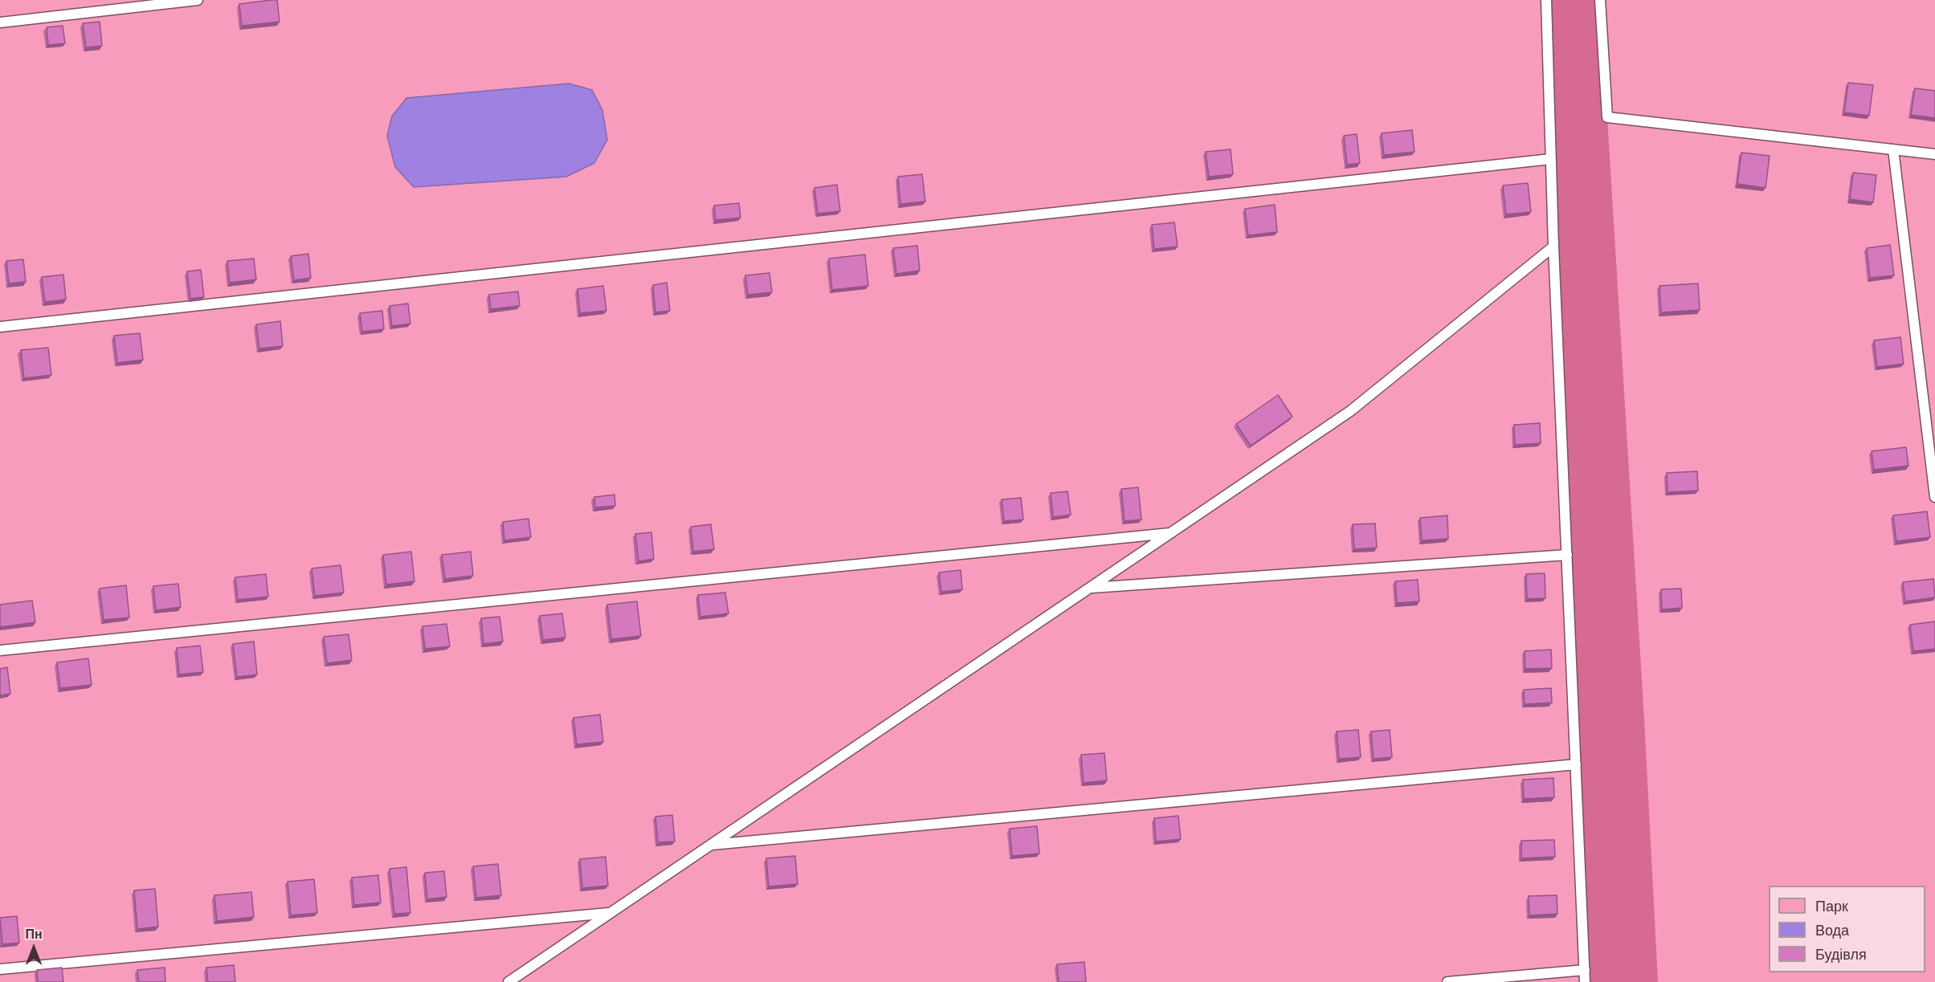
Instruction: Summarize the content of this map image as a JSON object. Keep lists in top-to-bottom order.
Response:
{
  "legend": ["Парк", "Вода", "Будівля"],
  "north": "top"
}
